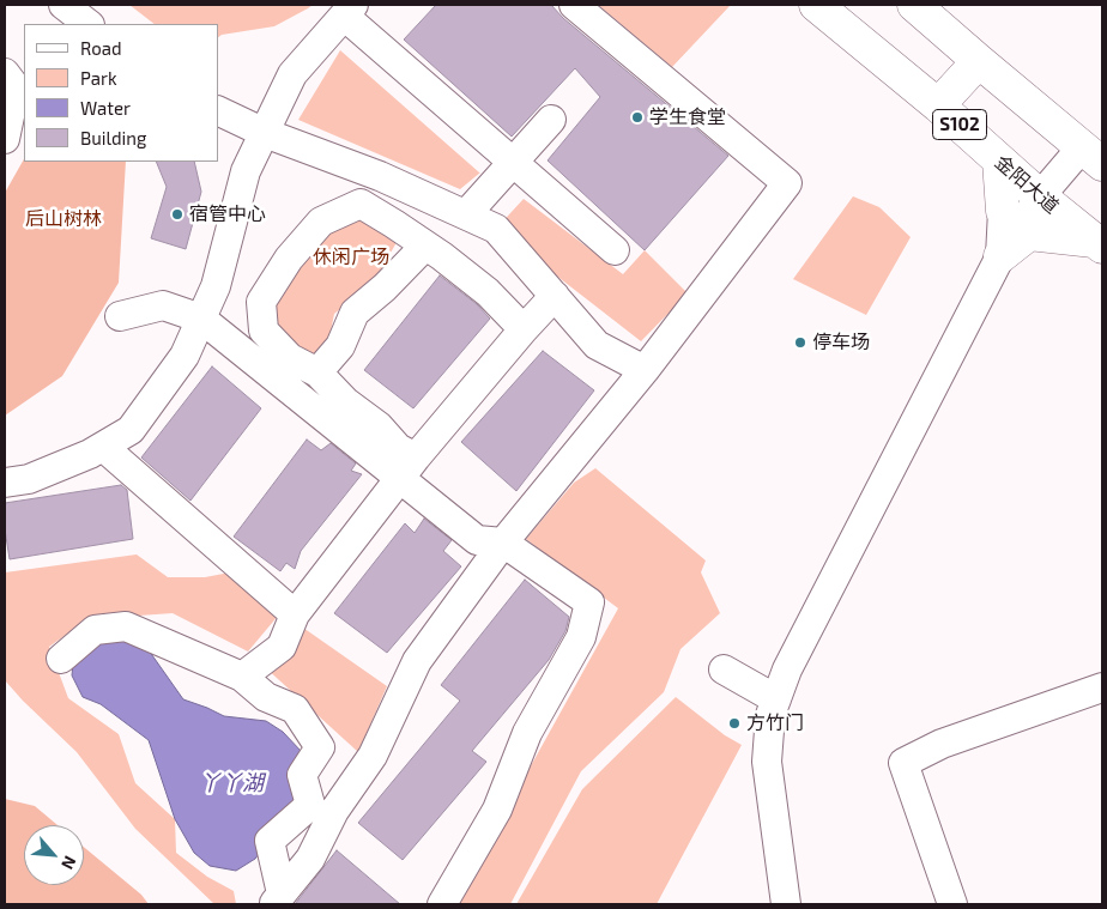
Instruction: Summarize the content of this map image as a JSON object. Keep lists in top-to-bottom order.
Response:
{
  "streets": {
    "main road": ["S102", "金阳大道"]
  },
  "water": ["丫丫湖"],
  "parks": ["后山树林", "休闲广场"],
  "places": [
    "学生食堂",
    "宿管中心",
    "停车场",
    "方竹门"
  ],
  "legend": [
    "Road",
    "Park",
    "Water",
    "Building"
  ],
  "north": "bottom right"
}
